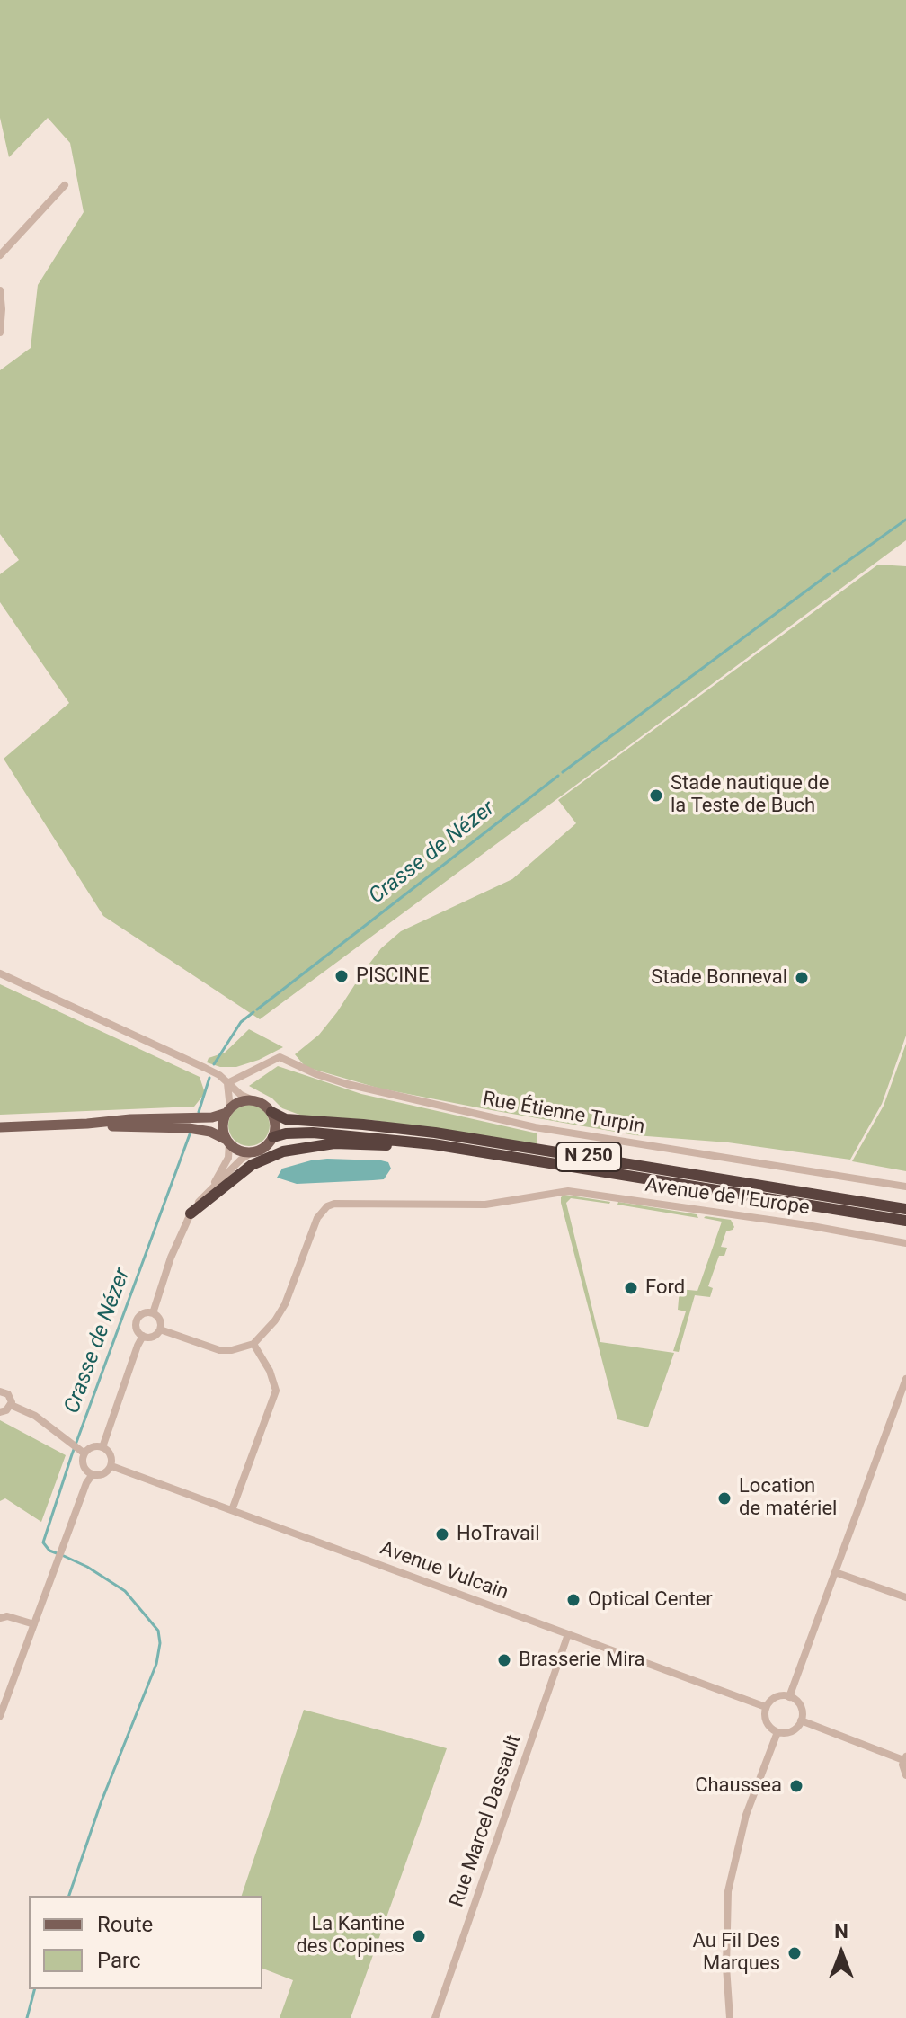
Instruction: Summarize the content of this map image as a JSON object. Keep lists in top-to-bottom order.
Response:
{
  "streets": {
    "highway": ["N 250"],
    "street": [
      "Rue Étienne Turpin",
      "Avenue de l'Europe",
      "Avenue Vulcain",
      "Rue Marcel Dassault"
    ]
  },
  "crossings": [
    ["Avenue Vulcain", "Rue Marcel Dassault"]
  ],
  "water": ["Crasse de Nézer"],
  "places": [
    "Stade nautique de la Teste de Buch",
    "PISCINE",
    "Stade Bonneval",
    "Ford",
    "Location de matériel",
    "HoTravail",
    "Optical Center",
    "Brasserie Mira",
    "Chaussea",
    "La Kantine des Copines",
    "Au Fil Des Marques"
  ],
  "legend": ["Route", "Parc"],
  "north": "top"
}
